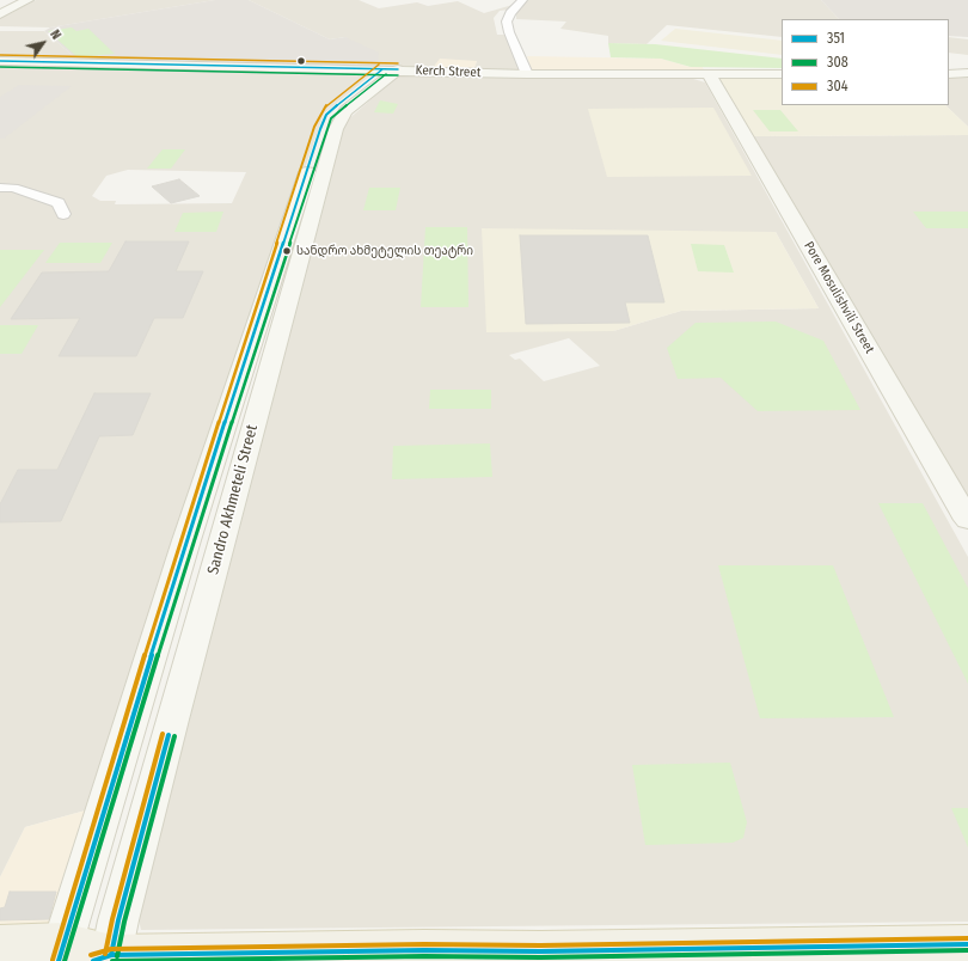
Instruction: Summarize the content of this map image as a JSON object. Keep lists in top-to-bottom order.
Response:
{
  "streets": {
    "main road": ["Kerch Street", "Pore Mosulishvili Street", "Sandro Akhmeteli Street"]
  },
  "crossings": [
    ["Kerch Street", "Pore Mosulishvili Street"],
    ["Kerch Street", "Sandro Akhmeteli Street"]
  ],
  "places": ["სანდრო ახმეტელის თეატრი"],
  "lines": ["transit line 304", "transit line 351", "transit line 308"],
  "legend": ["351", "308", "304"],
  "north": "top right"
}
